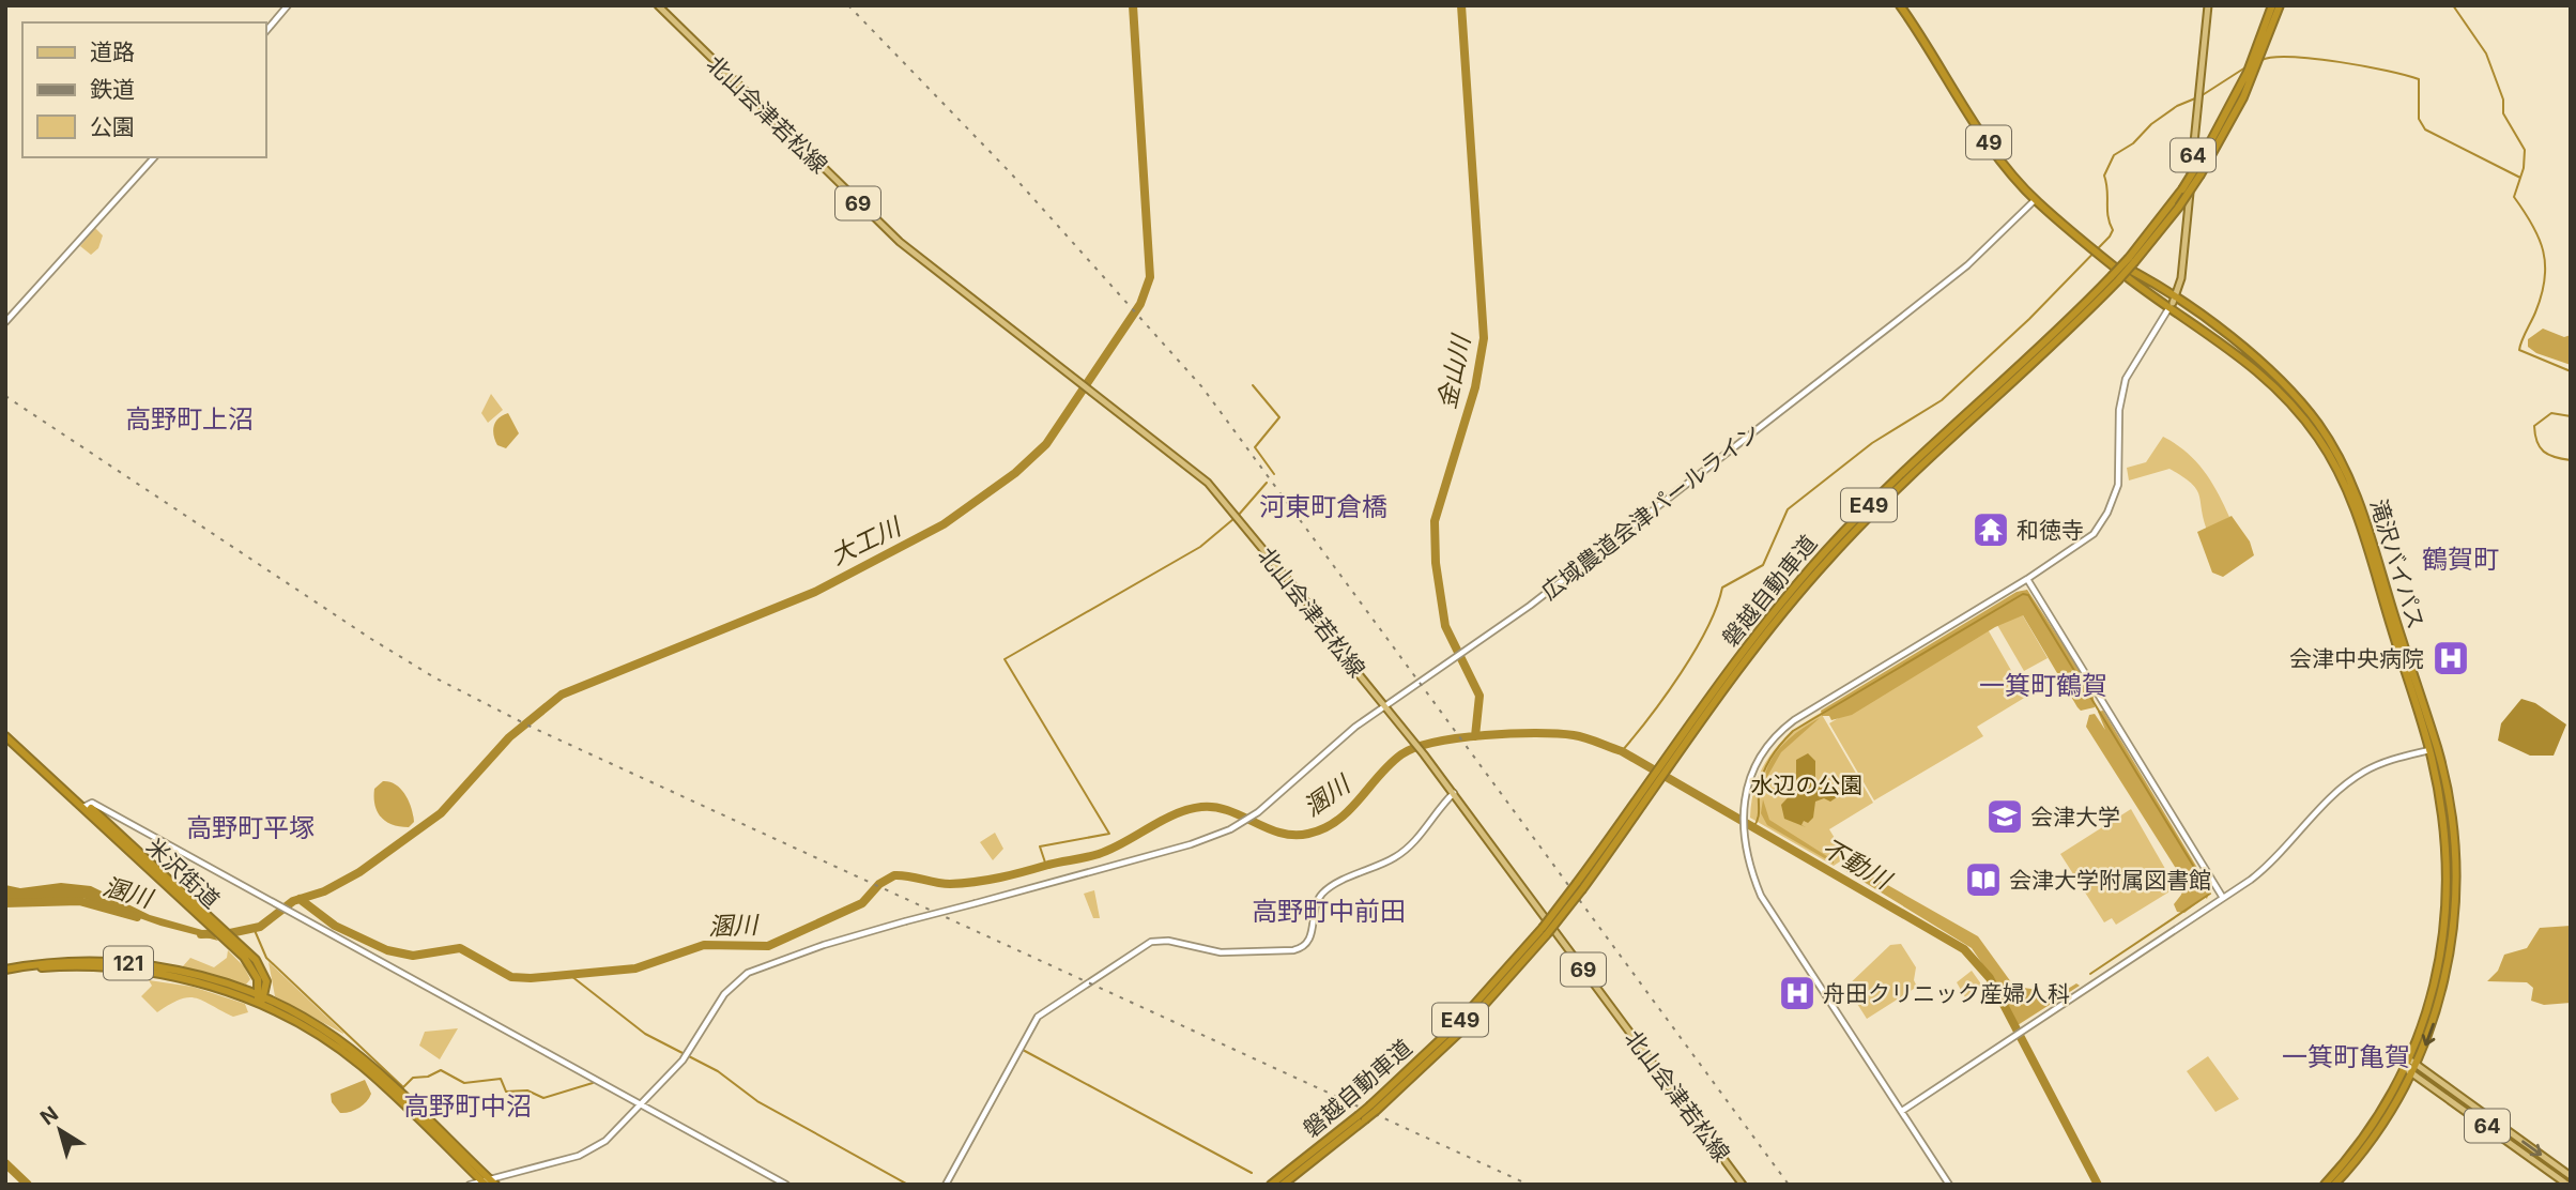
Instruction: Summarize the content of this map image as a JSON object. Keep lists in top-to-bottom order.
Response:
{
  "streets": {
    "highway": [
      "49",
      "E49",
      "滝沢バイパス",
      "磐越自動車道",
      "米沢街道",
      "121"
    ],
    "main road": ["北山会津若松線", "64", "69"],
    "street": ["広域農道会津パールライン"]
  },
  "crossings": [
    ["北山会津若松線", "広域農道会津パールライン"],
    ["64", "滝沢バイパス"],
    ["広域農道会津パールライン", "滝沢バイパス"],
    ["米沢街道", "121"]
  ],
  "districts": [
    "高野町上沼",
    "河東町倉橋",
    "鶴賀町",
    "一箕町鶴賀",
    "高野町平塚",
    "高野町中前田",
    "一箕町亀賀",
    "高野町中沼"
  ],
  "water": [
    "金山川",
    "大工川",
    "溷川",
    "不動川"
  ],
  "parks": ["水辺の公園"],
  "places": {
    "temple": ["和徳寺"],
    "hospital": ["会津中央病院", "舟田クリニック産婦人科"],
    "school or university": ["会津大学"],
    "library": ["会津大学附属図書館"]
  },
  "legend": ["道路", "鉄道", "公園"],
  "north": "top left"
}
